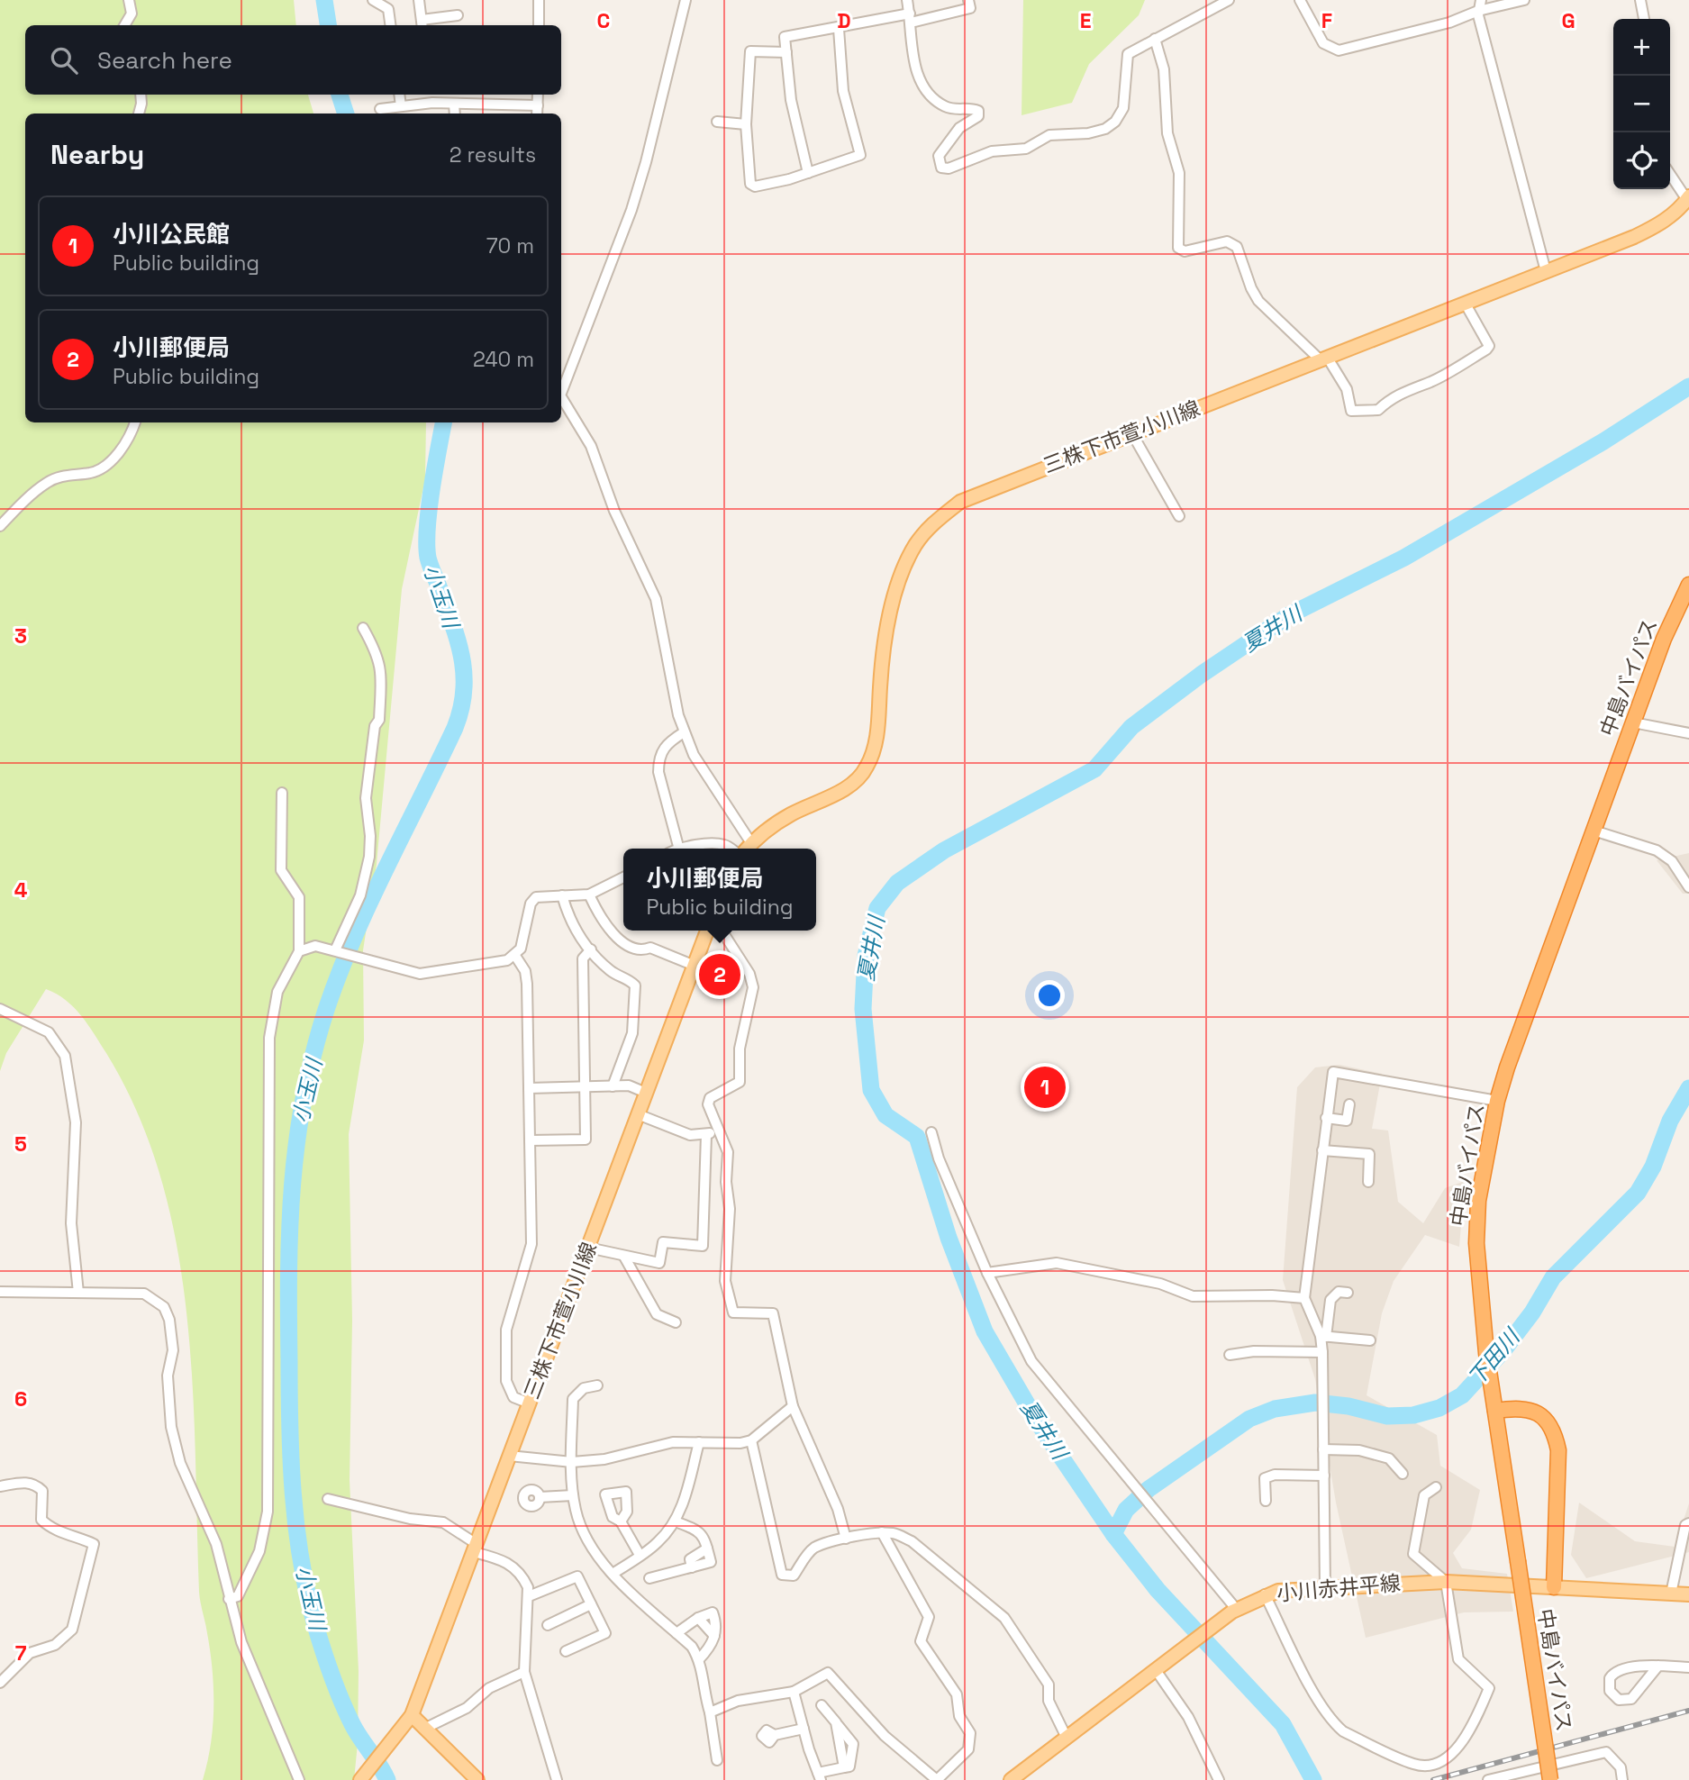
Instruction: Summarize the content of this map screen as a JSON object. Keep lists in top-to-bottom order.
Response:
{
  "streets": {
    "highway": ["中島バイパス"],
    "main road": ["三株下市萱小川線", "小川赤井平線"]
  },
  "water": ["小玉川", "夏井川", "下田川"],
  "page": {
    "map_buttons": ["+", "−"],
    "search": "Search here",
    "heading": ["Nearby", "2 results"],
    "list": [
      {
        "mark": "1",
        "name": "小川公民館",
        "note": "Public building",
        "value": "70 m"
      },
      {
        "mark": "2",
        "name": "小川郵便局",
        "note": "Public building",
        "value": "240 m"
      }
    ],
    "popup": ["小川郵便局", "Public building"],
    "pins": ["2", "1"]
  },
  "grid": {
    "columns": [
      "C",
      "D",
      "E",
      "F",
      "G"
    ],
    "rows": [
      "3",
      "4",
      "5",
      "6",
      "7"
    ]
  }
}
